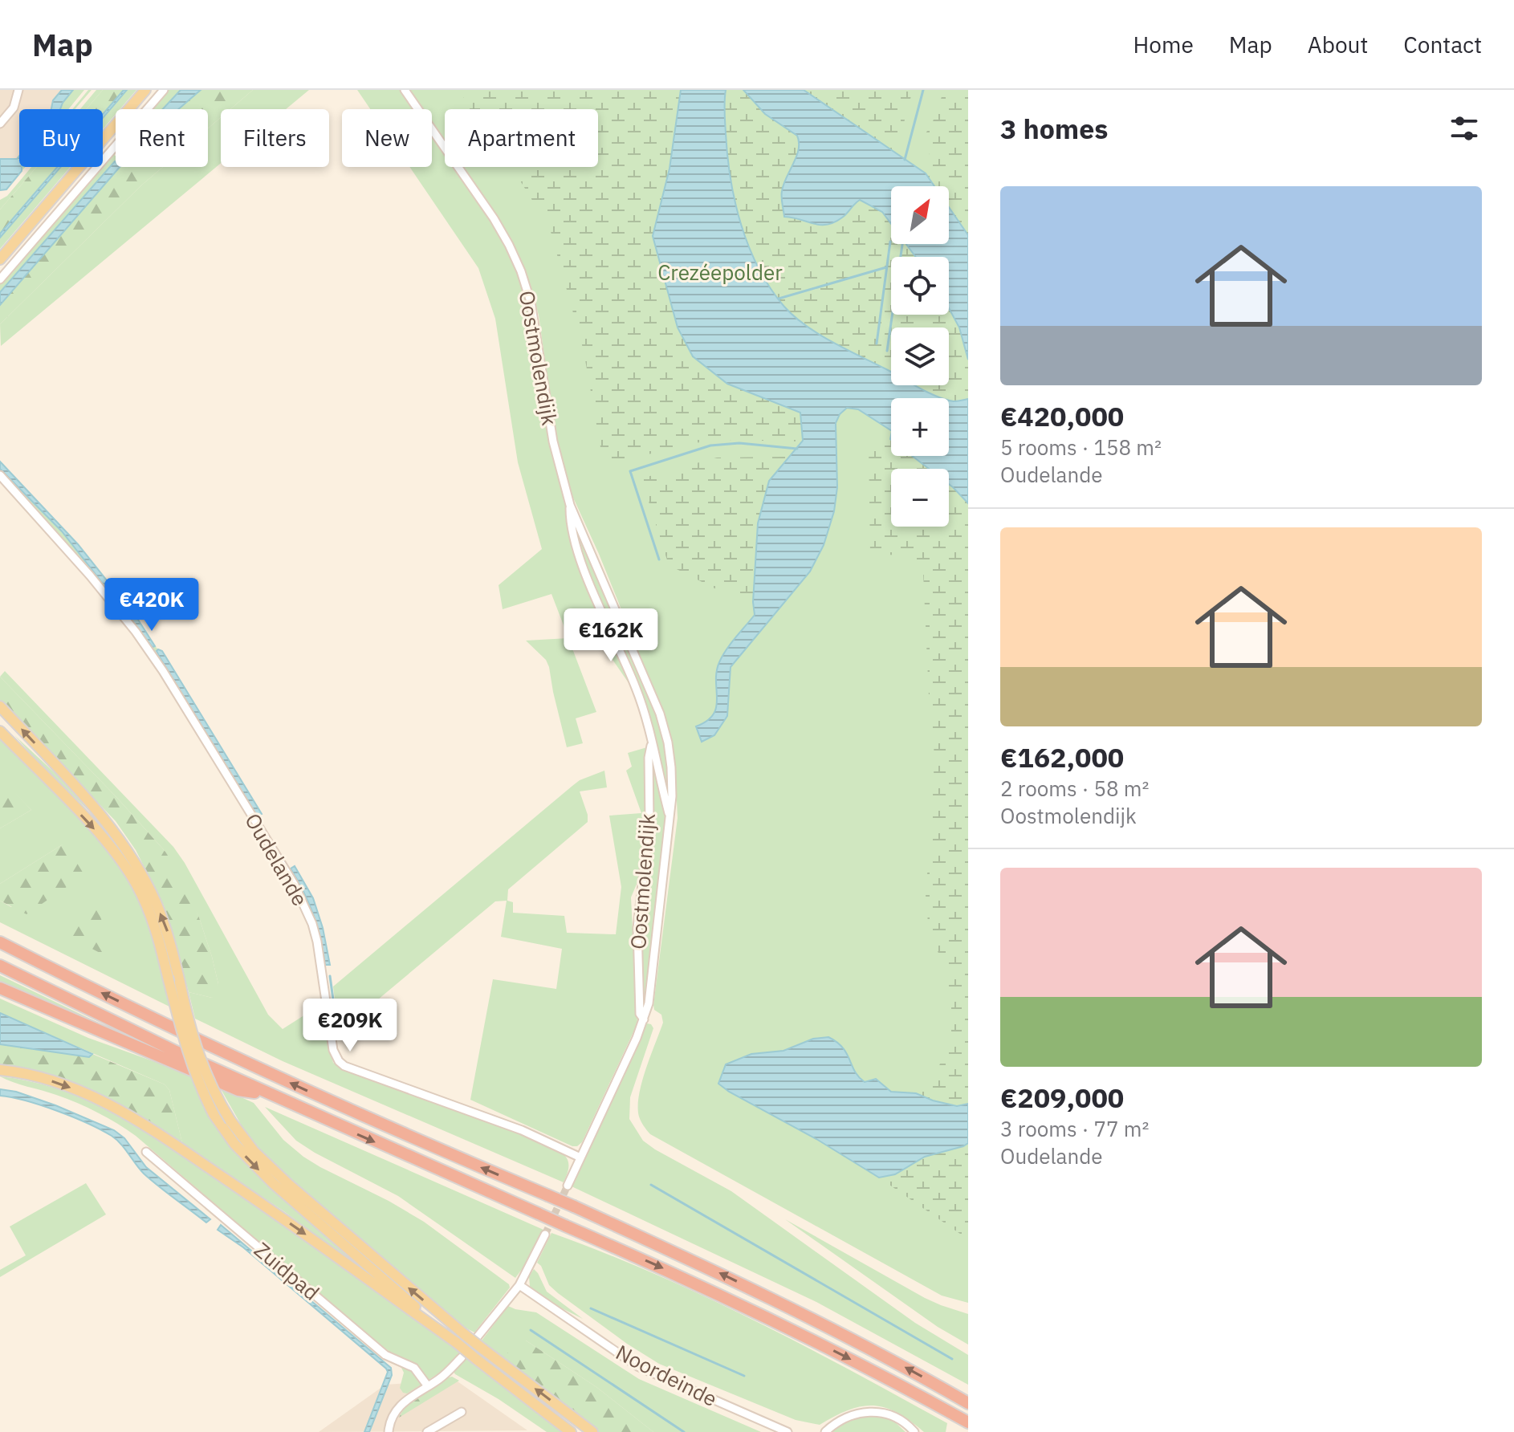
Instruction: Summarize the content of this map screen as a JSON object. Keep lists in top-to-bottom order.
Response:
{
  "streets": {
    "street": [
      "Oostmolendijk",
      "Oudelande",
      "Zuidpad",
      "Noordeinde"
    ]
  },
  "crossings": [
    ["Oostmolendijk", "Oudelande"]
  ],
  "parks": ["Crezéepolder"],
  "north": "top right",
  "page": {
    "header": "Map",
    "nav": [
      "Home",
      "Map",
      "About",
      "Contact"
    ],
    "heading": "3 homes",
    "chip": [
      "Buy",
      "Rent",
      "Filters",
      "New",
      "Apartment"
    ],
    "list": [
      {
        "name": "€420,000",
        "note": "5 rooms · 158 m² · Oudelande"
      },
      {
        "name": "€162,000",
        "note": "2 rooms · 58 m² · Oostmolendijk"
      },
      {
        "name": "€209,000",
        "note": "3 rooms · 77 m² · Oudelande"
      }
    ],
    "map_buttons": ["+", "−"],
    "price": ["€420K", "€162K", "€209K"]
  }
}
